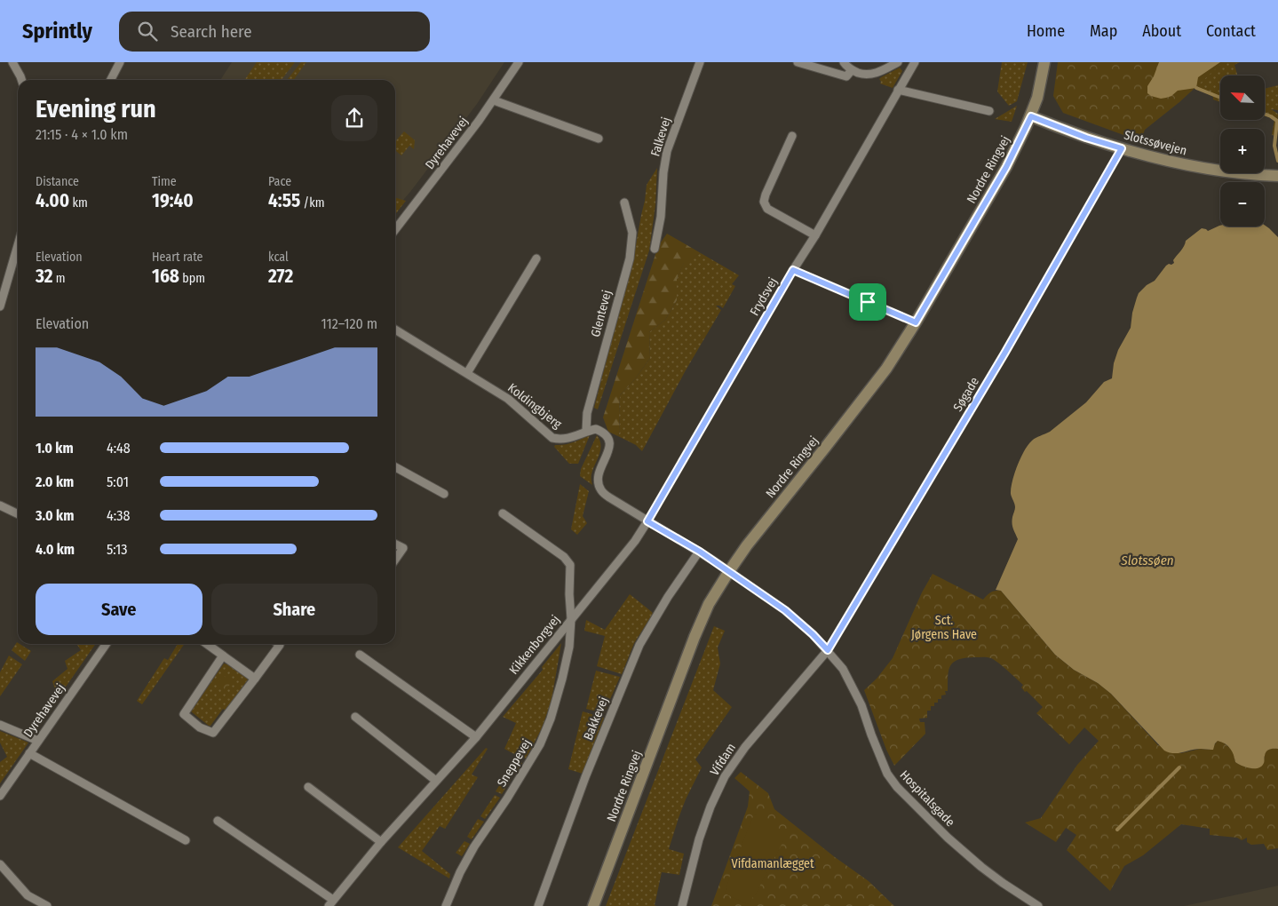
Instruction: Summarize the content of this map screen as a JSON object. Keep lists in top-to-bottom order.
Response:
{
  "streets": {
    "main road": ["Slotssøvejen", "Nordre Ringvej"],
    "street": [
      "Falkevej",
      "Dyrehavevej",
      "Frydsvej",
      "Glentevej",
      "Søgade",
      "Koldingbjerg",
      "Kikkenborgvej",
      "Bakkevej",
      "Vifdam",
      "Sneppevej",
      "Hospitalsgade"
    ]
  },
  "crossings": [
    ["Slotssøvejen", "Nordre Ringvej"],
    ["Slotssøvejen", "Søgade"],
    ["Frydsvej", "Kikkenborgvej"],
    ["Glentevej", "Koldingbjerg"],
    ["Søgade", "Vifdam"],
    ["Søgade", "Hospitalsgade"],
    ["Kikkenborgvej", "Sneppevej"],
    ["Vifdam", "Hospitalsgade"]
  ],
  "water": ["Slotssøen"],
  "parks": ["Sct. Jørgens Have", "Vifdamanlægget"],
  "north": "top left",
  "page": {
    "header": "Sprintly",
    "search": "Search here",
    "nav": [
      "Home",
      "Map",
      "About",
      "Contact"
    ],
    "map_buttons": ["+", "−"],
    "heading": ["Evening run", "21:15 · 4 × 1.0 km"],
    "stats": [
      ["Distance", "4.00 km"],
      ["Time", "19:40"],
      ["Pace", "4:55 /km"],
      ["Elevation", "32 m"],
      ["Heart rate", "168 bpm"],
      ["kcal", "272"]
    ],
    "chart": ["Elevation", "112–120 m"],
    "list": [
      {
        "name": "1.0 km",
        "note": "4:48"
      },
      {
        "name": "2.0 km",
        "note": "5:01"
      },
      {
        "name": "3.0 km",
        "note": "4:38"
      },
      {
        "name": "4.0 km",
        "note": "5:13"
      }
    ],
    "buttons": ["Save", "Share"]
  }
}
